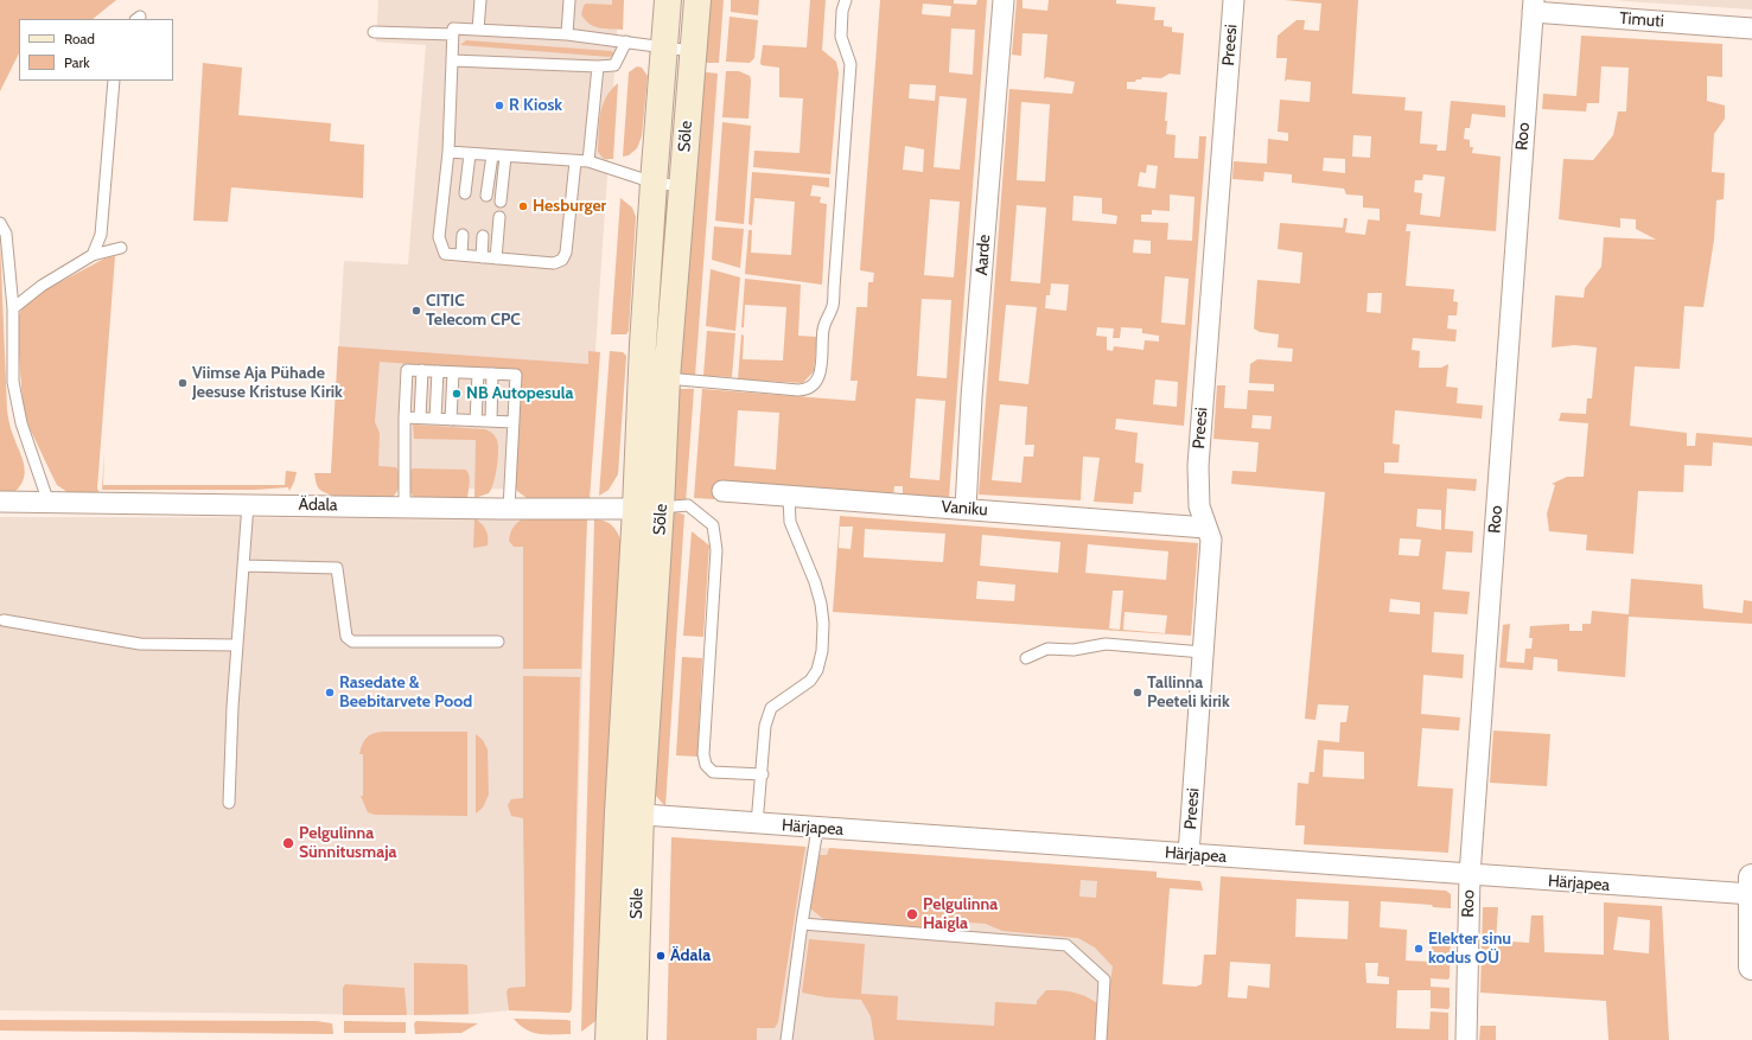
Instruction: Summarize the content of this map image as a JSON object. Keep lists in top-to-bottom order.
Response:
{
  "streets": {
    "main road": ["Sõle"],
    "street": [
      "Timuti",
      "Preesi",
      "Roo",
      "Aarde",
      "Ädala",
      "Vaniku",
      "Härjapea"
    ]
  },
  "crossings": [
    ["Timuti", "Roo"],
    ["Preesi", "Vaniku"],
    ["Preesi", "Härjapea"],
    ["Sõle", "Ädala"],
    ["Sõle", "Härjapea"],
    ["Roo", "Härjapea"],
    ["Aarde", "Vaniku"]
  ],
  "places": [
    "R Kiosk",
    "Hesburger",
    "CITIC Telecom CPC",
    "Viimse Aja Pühade Jeesuse Kristuse Kirik",
    "NB Autopesula",
    "Rasedate & Beebitarvete Pood",
    "Tallinna Peeteli kirik",
    "Pelgulinna Sünnitusmaja",
    "Pelgulinna Haigla",
    "Elekter sinu kodus OÜ",
    "Ädala"
  ],
  "legend": ["Road", "Park"]
}
